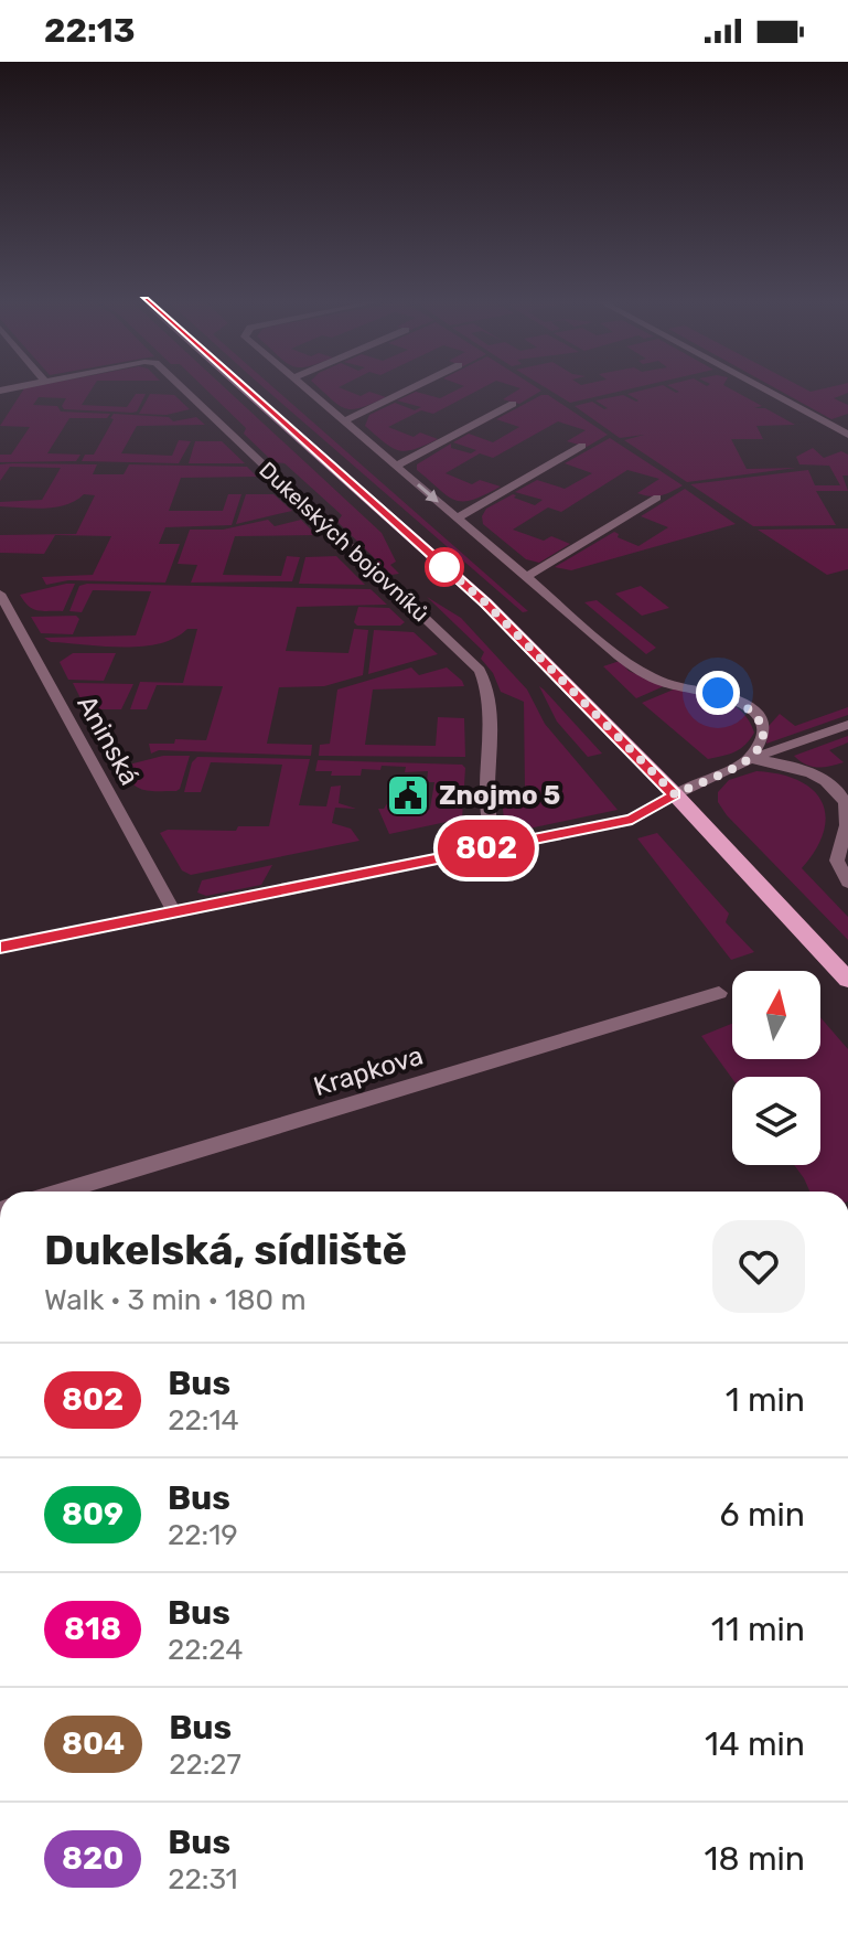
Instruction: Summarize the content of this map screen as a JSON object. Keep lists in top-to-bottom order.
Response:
{
  "streets": {
    "main road": ["Dukelských bojovníků"],
    "street": ["Aninská", "Krapkova"]
  },
  "places": {
    "public building": ["Znojmo 5"]
  },
  "lines": ["bus line 802"],
  "north": "top",
  "page": {
    "status": "22:13",
    "on_map": "802",
    "heading": ["Dukelská, sídliště", "Walk · 3 min · 180 m"],
    "list": [
      {
        "mark": "802",
        "name": "Bus",
        "note": "22:14",
        "value": "1 min"
      },
      {
        "mark": "809",
        "name": "Bus",
        "note": "22:19",
        "value": "6 min"
      },
      {
        "mark": "818",
        "name": "Bus",
        "note": "22:24",
        "value": "11 min"
      },
      {
        "mark": "804",
        "name": "Bus",
        "note": "22:27",
        "value": "14 min"
      },
      {
        "mark": "820",
        "name": "Bus",
        "note": "22:31",
        "value": "18 min"
      }
    ]
  }
}
